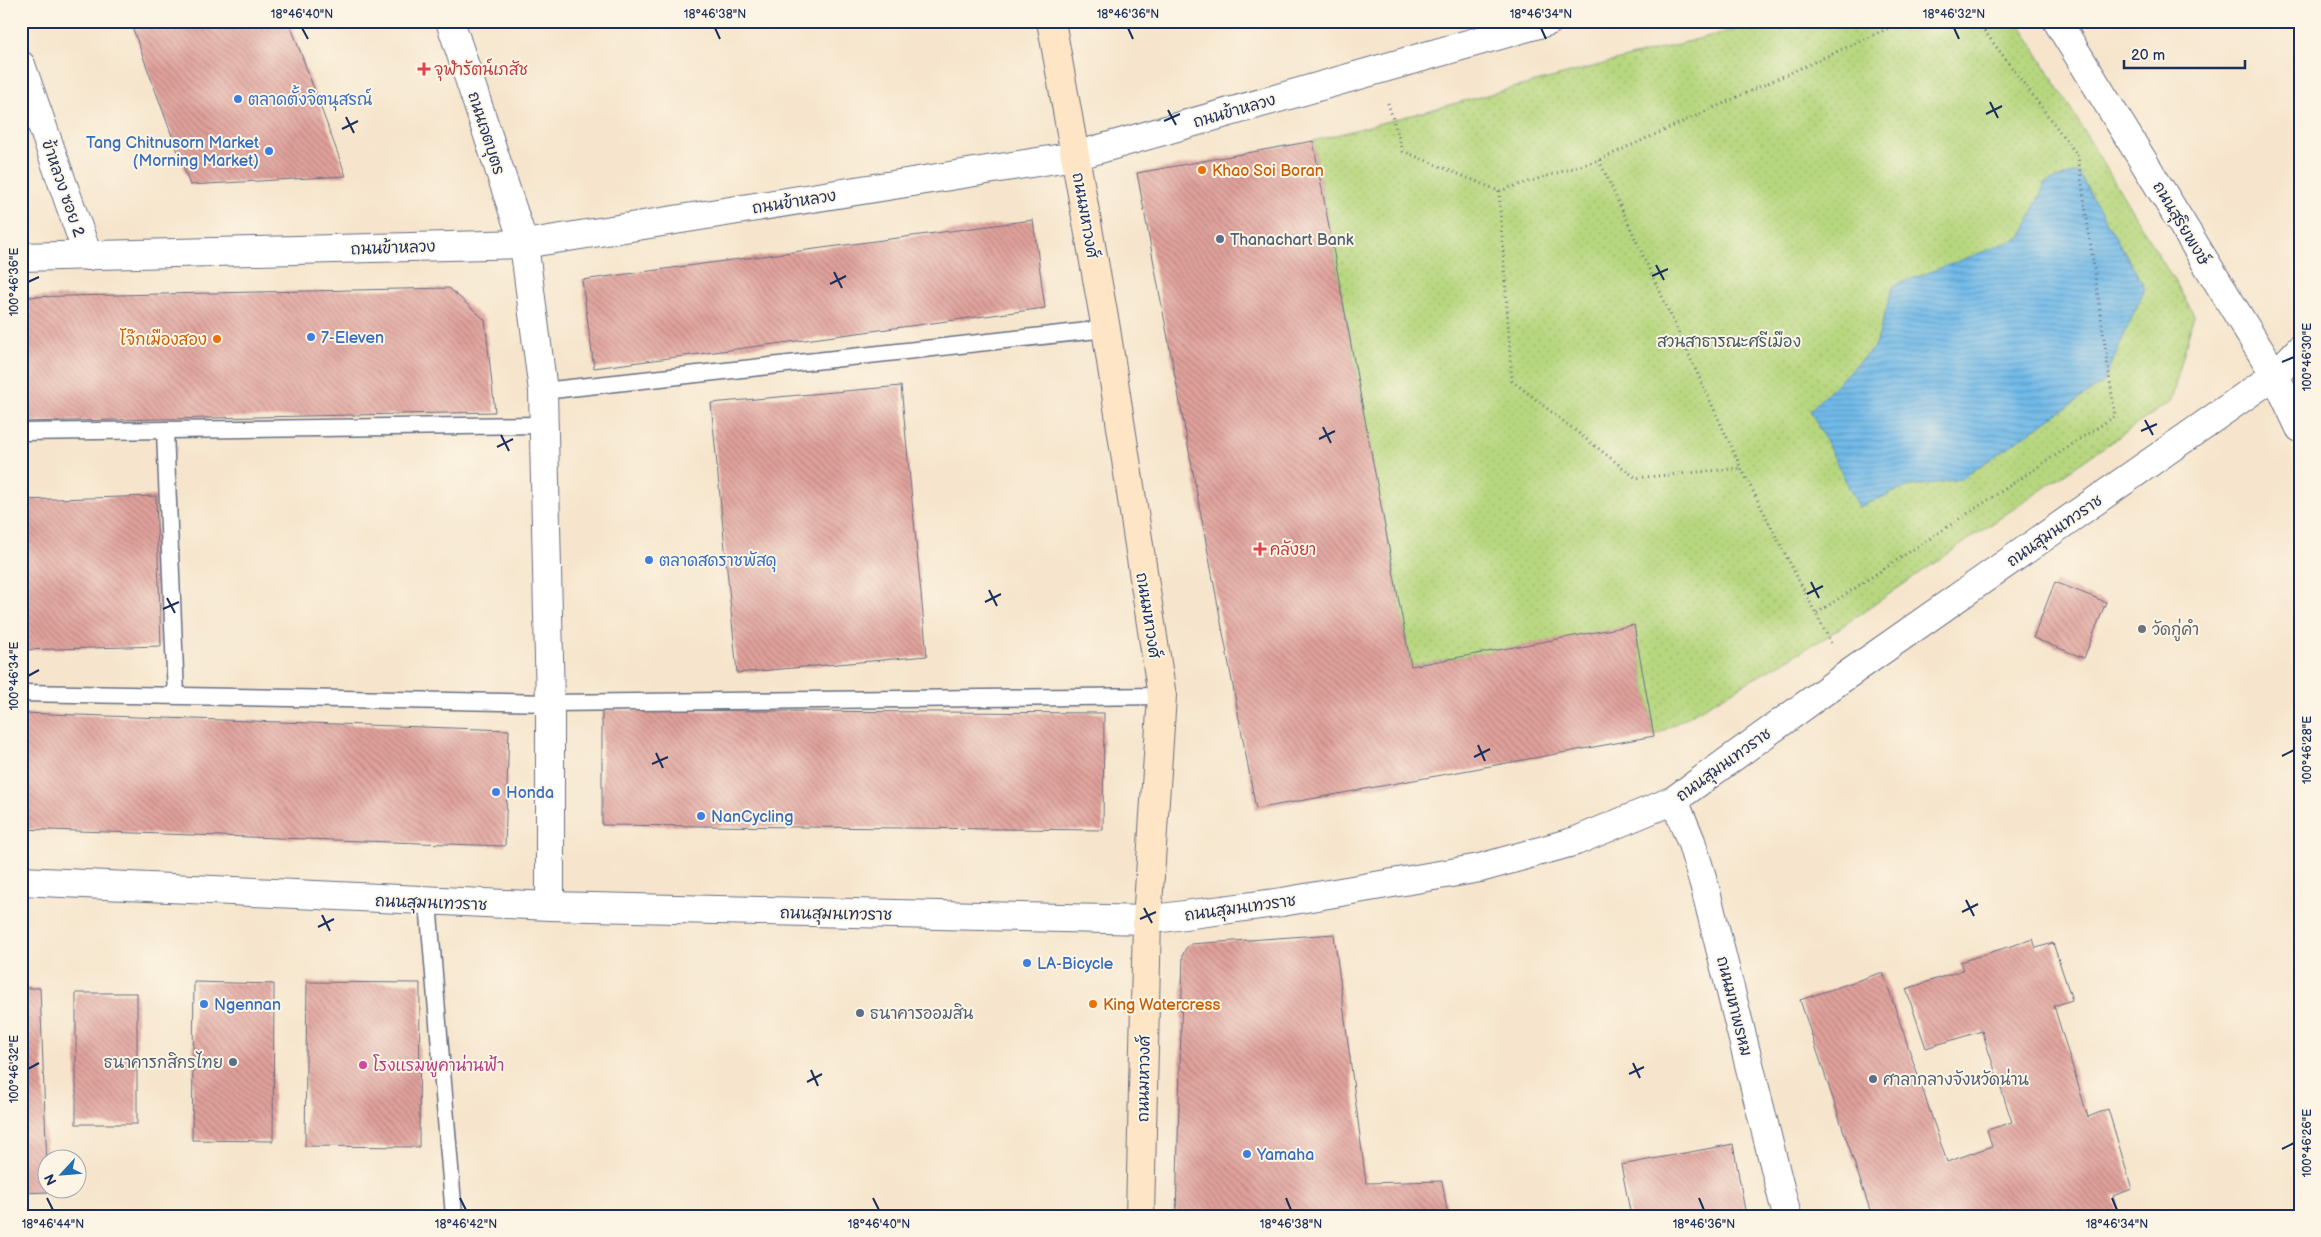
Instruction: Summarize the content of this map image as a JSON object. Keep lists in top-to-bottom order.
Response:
{
  "streets": {
    "main road": ["ถนนมหาวงศ์"],
    "street": [
      "ถนนข้าหลวง",
      "ถนนเจตบุตร",
      "ข้าหลวง ซอย 2",
      "ถนนสุริยพงษ์",
      "ถนนสุมนเทวราช",
      "ถนนมหาพรหม"
    ]
  },
  "crossings": [
    ["ถนนข้าหลวง", "ถนนเจตบุตร"],
    ["ถนนข้าหลวง", "ข้าหลวง ซอย 2"],
    ["ถนนข้าหลวง", "ถนนมหาวงศ์"],
    ["ถนนเจตบุตร", "ถนนสุมนเทวราช"],
    ["ถนนมหาวงศ์", "ถนนสุมนเทวราช"],
    ["ถนนสุริยพงษ์", "ถนนสุมนเทวราช"],
    ["ถนนสุมนเทวราช", "ถนนมหาพรหม"]
  ],
  "parks": ["สวนสาธารณะศรีเมือง"],
  "places": {
    "health": ["จุฬารัตน์เภสัช", "คลังยา"],
    "other": [
      "ตลาดตั้งจิตนุสรณ์",
      "Tang Chitnusorn Market (Morning Market)",
      "Khao Soi Boran",
      "Thanachart Bank",
      "7-Eleven",
      "โจ๊กเมืองสอง",
      "ตลาดสดราชพัสดุ",
      "วัดกู่คำ",
      "Honda",
      "NanCycling",
      "LA-Bicycle",
      "Ngennan",
      "King Watercress",
      "ธนาคารออมสิน",
      "ธนาคารกสิกรไทย",
      "โรงแรมพูคาน่านฟ้า",
      "ศาลากลางจังหวัดน่าน",
      "Yamaha"
    ]
  },
  "scale_bar": "20 m",
  "north": "bottom left",
  "coordinates": [
    "18°46'40\"N",
    "18°46'38\"N",
    "18°46'36\"N",
    "18°46'34\"N",
    "18°46'32\"N",
    "100°46'36\"E",
    "100°46'30\"E",
    "100°46'34\"E",
    "100°46'28\"E",
    "100°46'32\"E",
    "100°46'26\"E",
    "18°46'44\"N",
    "18°46'42\"N"
  ]
}
